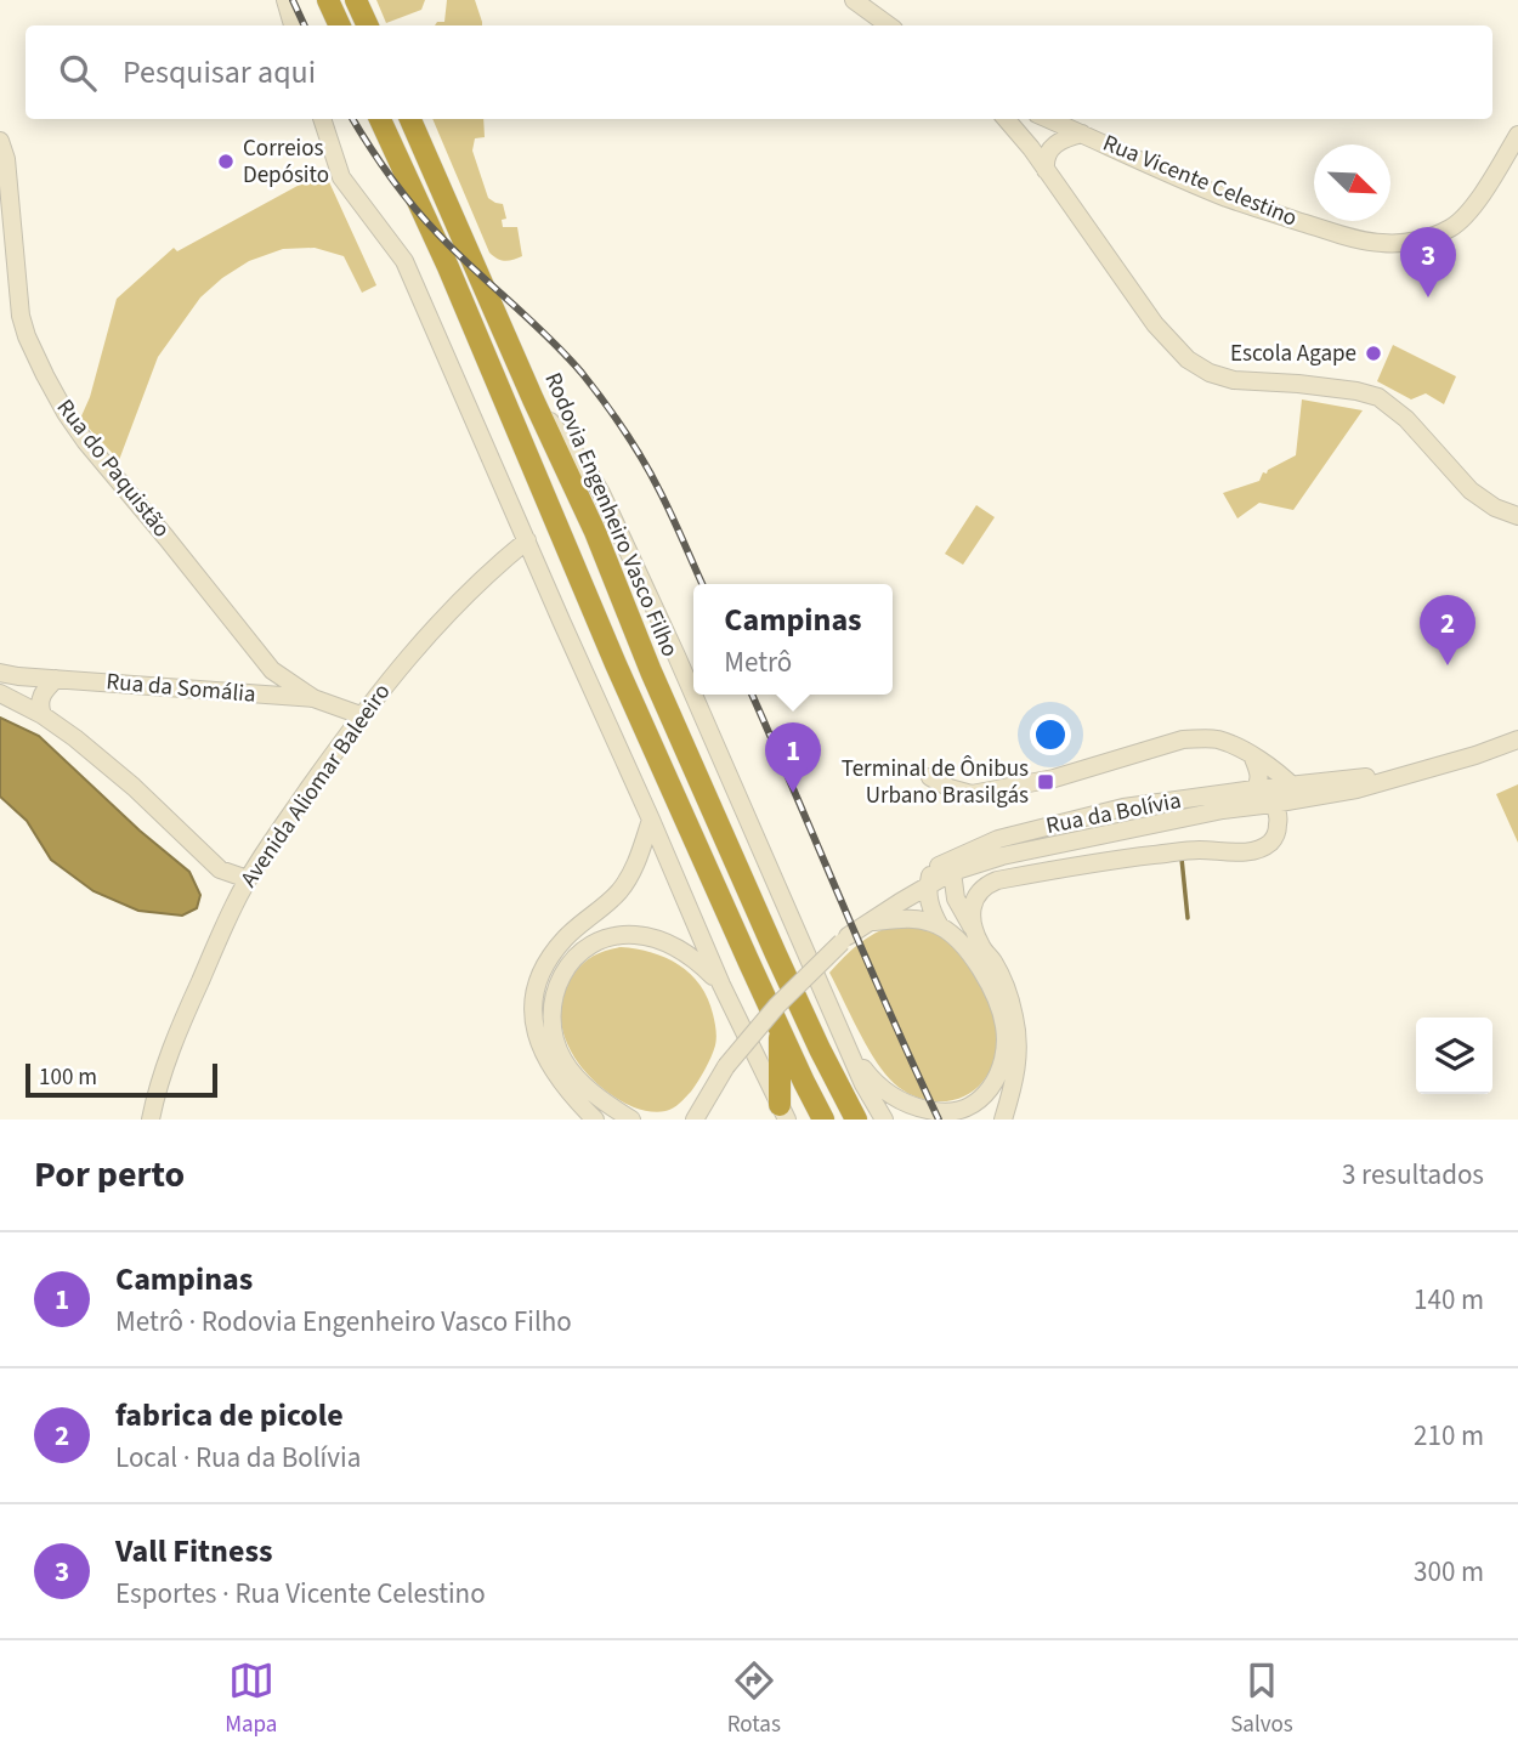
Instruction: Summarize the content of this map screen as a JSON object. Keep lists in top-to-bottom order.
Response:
{
  "streets": {
    "highway": ["Rodovia Engenheiro Vasco Filho"],
    "main road": [
      "Rua Vicente Celestino",
      "Rua do Paquistão",
      "Rua da Somália",
      "Avenida Aliomar Baleeiro",
      "Rua da Bolívia"
    ]
  },
  "crossings": [
    ["Rua do Paquistão", "Rua da Somália"],
    ["Rua da Somália", "Avenida Aliomar Baleeiro"]
  ],
  "places": {
    "other": ["Correios Depósito", "Escola Agape"],
    "transit": ["Terminal de Ônibus Urbano Brasilgás"]
  },
  "scale_bar": "100 m",
  "north": "bottom right",
  "page": {
    "search": "Pesquisar aqui",
    "pins": ["3", "2", "1"],
    "popup": ["Campinas", "Metrô"],
    "scale": "100 m",
    "heading": ["Por perto", "3 resultados"],
    "list": [
      {
        "mark": "1",
        "name": "Campinas",
        "note": "Metrô · Rodovia Engenheiro Vasco Filho",
        "value": "140 m"
      },
      {
        "mark": "2",
        "name": "fabrica de picole",
        "note": "Local · Rua da Bolívia",
        "value": "210 m"
      },
      {
        "mark": "3",
        "name": "Vall Fitness",
        "note": "Esportes · Rua Vicente Celestino",
        "value": "300 m"
      }
    ],
    "nav": ["Mapa", "Rotas", "Salvos"]
  }
}
